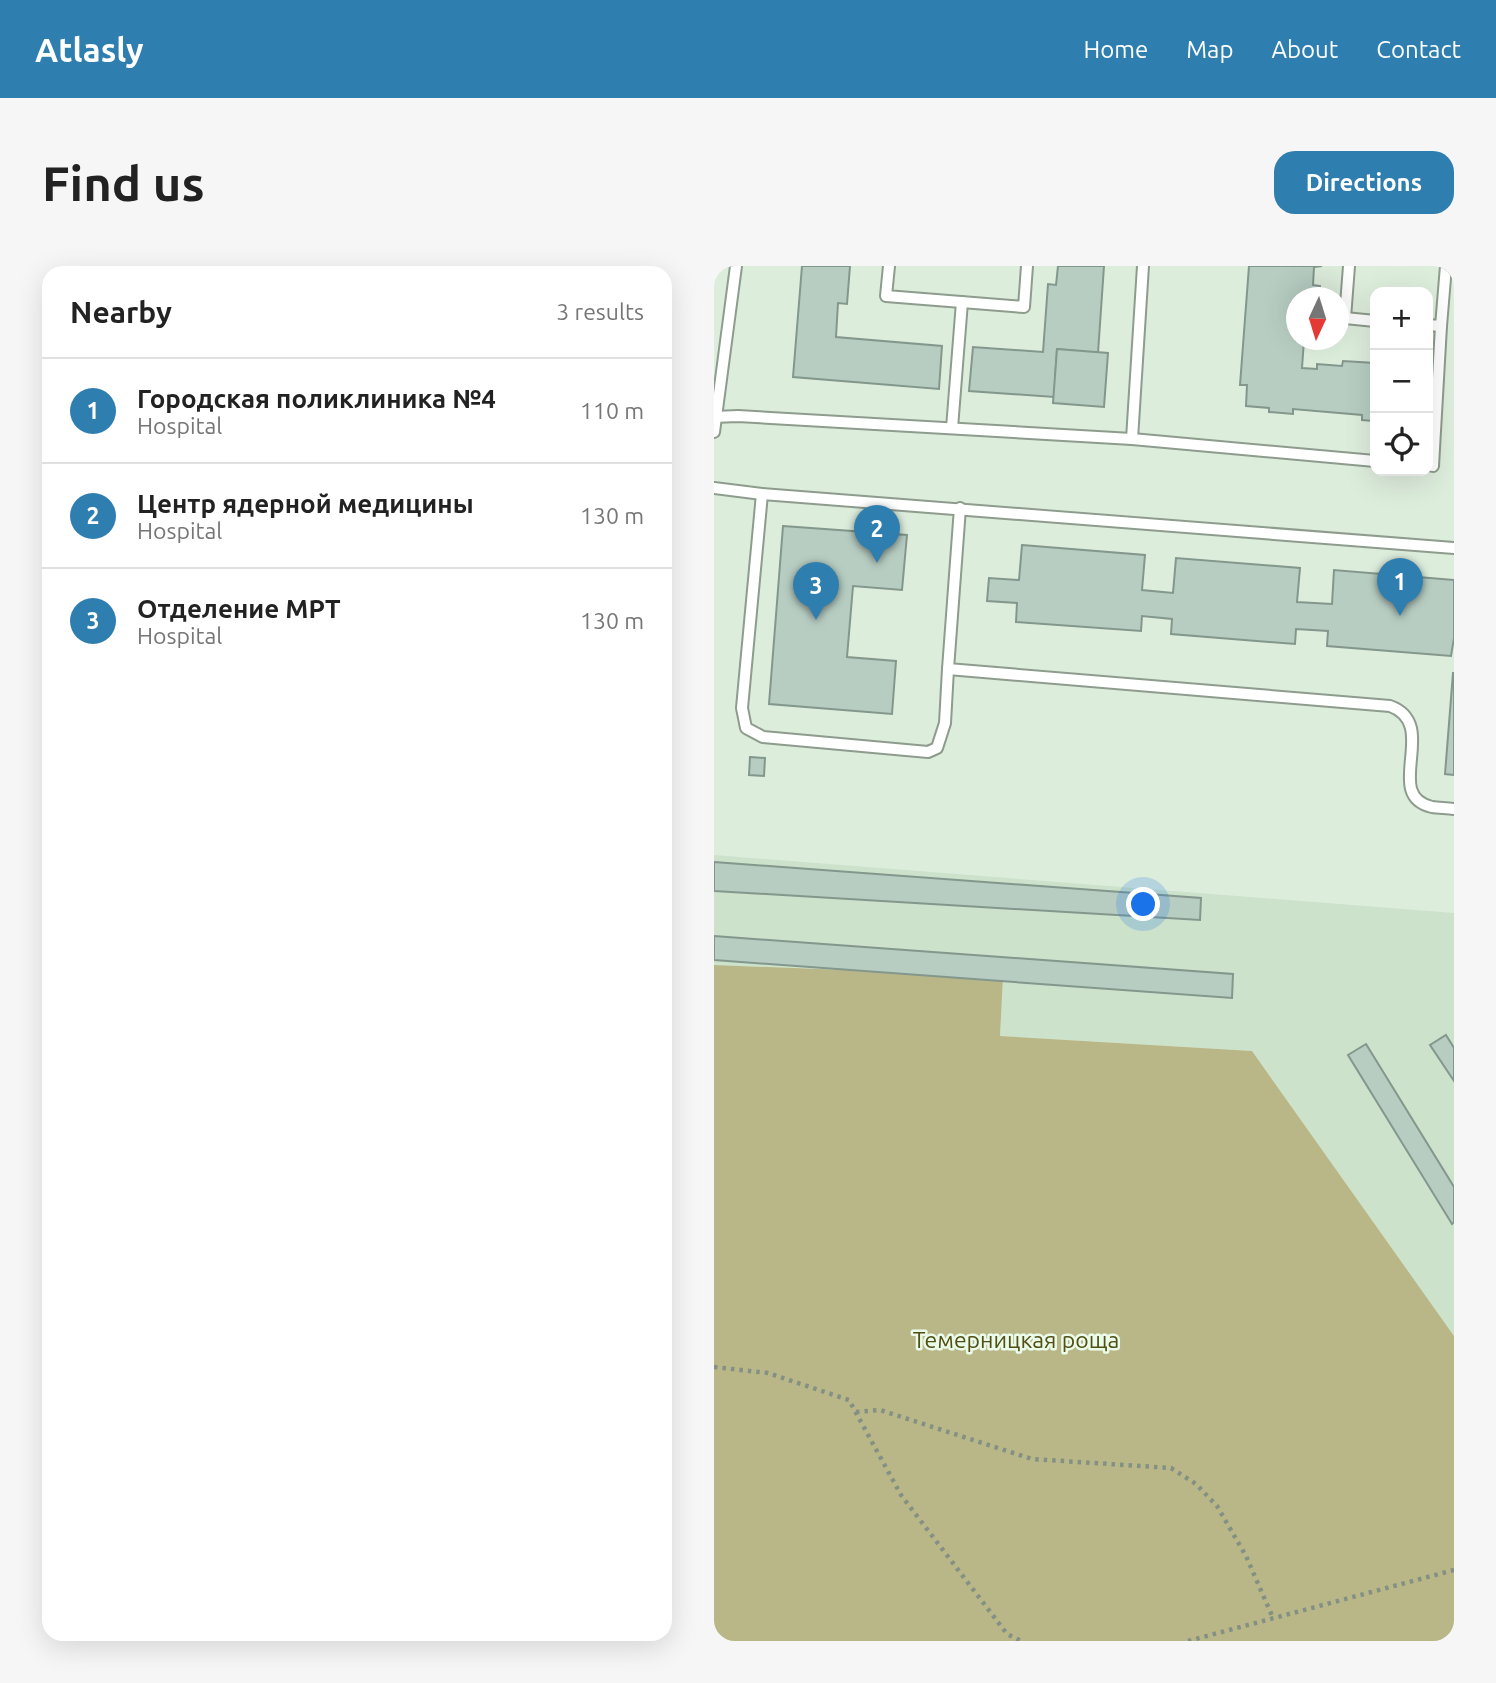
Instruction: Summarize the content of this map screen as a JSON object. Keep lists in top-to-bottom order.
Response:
{
  "parks": ["Темерницкая роща"],
  "north": "bottom",
  "page": {
    "header": "Atlasly",
    "nav": [
      "Home",
      "Map",
      "About",
      "Contact"
    ],
    "buttons": "Directions",
    "title": "Find us",
    "heading": ["Nearby", "3 results"],
    "map_buttons": ["+", "−"],
    "list": [
      {
        "mark": "1",
        "name": "Городская поликлиника №4",
        "note": "Hospital",
        "value": "110 m"
      },
      {
        "mark": "2",
        "name": "Центр ядерной медицины",
        "note": "Hospital",
        "value": "130 m"
      },
      {
        "mark": "3",
        "name": "Отделение МРТ",
        "note": "Hospital",
        "value": "130 m"
      }
    ],
    "pins": ["2", "1", "3"]
  }
}
